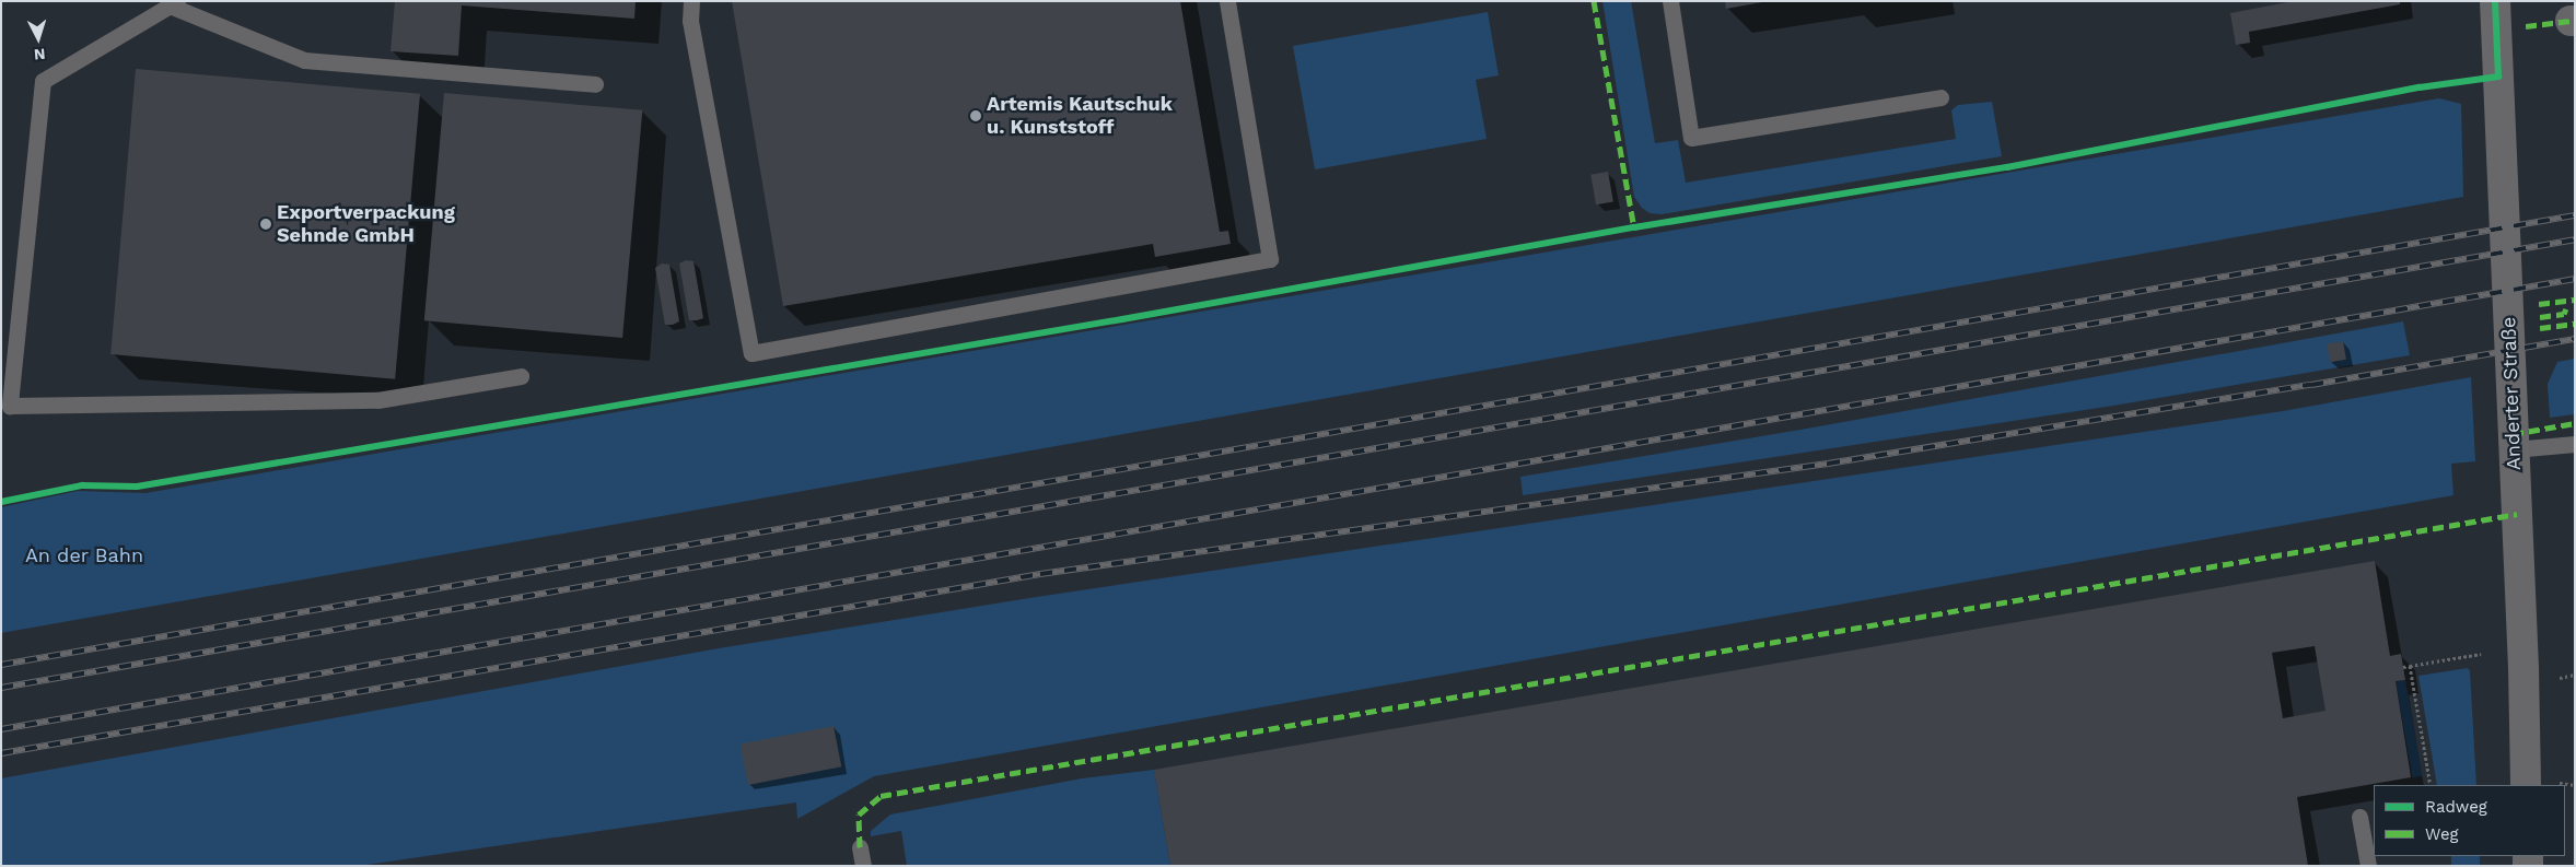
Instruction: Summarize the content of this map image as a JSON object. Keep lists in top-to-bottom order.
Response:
{
  "streets": {
    "main road": ["Anderter Straße"]
  },
  "parks": ["An der Bahn"],
  "places": ["Artemis Kautschuk u. Kunststoff", "Exportverpackung Sehnde GmbH"],
  "legend": ["Radweg", "Weg"],
  "north": "bottom"
}
